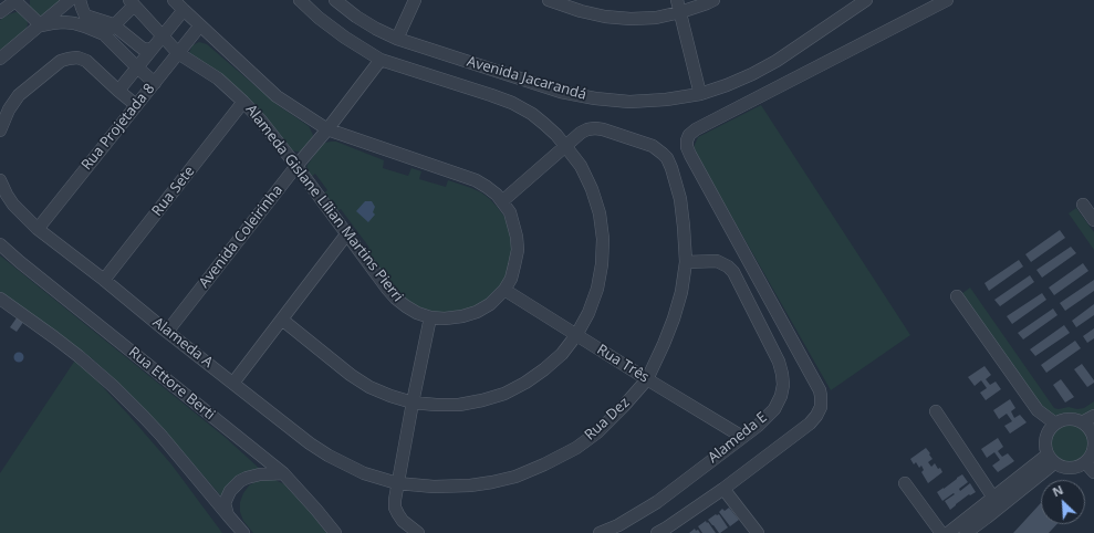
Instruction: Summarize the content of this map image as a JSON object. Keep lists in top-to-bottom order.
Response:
{
  "streets": {
    "street": [
      "Avenida Jacarandá",
      "Rua Projetada 8",
      "Rua Sete",
      "Alameda Gislane Lílian Martins Pierri",
      "Avenida Coleirinha",
      "Alameda A",
      "Rua Três",
      "Rua Ettore Berti",
      "Rua Dez",
      "Alameda E"
    ]
  },
  "crossings": [
    ["Rua Projetada 8", "Alameda Gislane Lílian Martins Pierri"],
    ["Rua Projetada 8", "Alameda A"],
    ["Rua Sete", "Alameda Gislane Lílian Martins Pierri"],
    ["Rua Sete", "Alameda A"],
    ["Alameda Gislane Lílian Martins Pierri", "Avenida Coleirinha"],
    ["Alameda Gislane Lílian Martins Pierri", "Rua Três"],
    ["Avenida Coleirinha", "Alameda A"],
    ["Alameda A", "Rua Dez"],
    ["Rua Três", "Rua Dez"],
    ["Rua Três", "Alameda E"],
    ["Rua Dez", "Alameda E"]
  ],
  "north": "top left"
}
